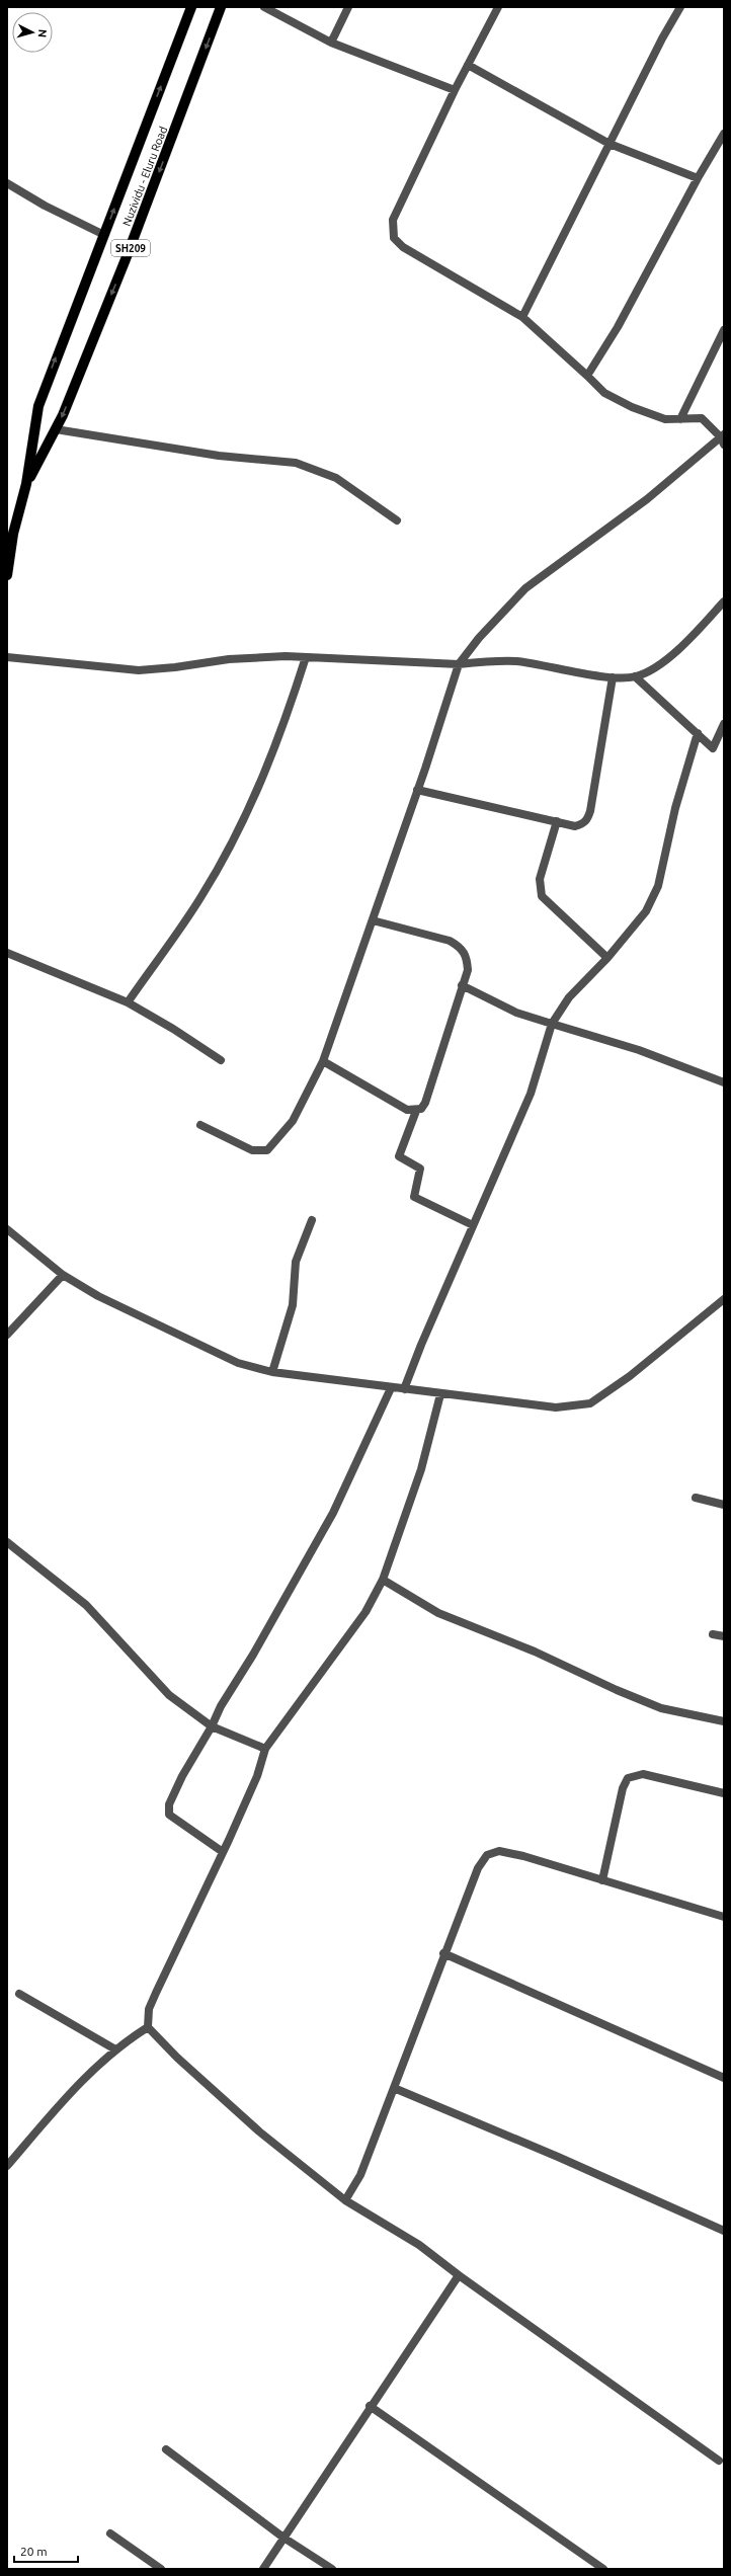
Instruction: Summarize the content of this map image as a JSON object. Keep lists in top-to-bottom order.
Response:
{
  "streets": {
    "main road": ["Nuzividu - Eluru Road", "SH209"]
  },
  "scale_bar": "20 m",
  "north": "right"
}
